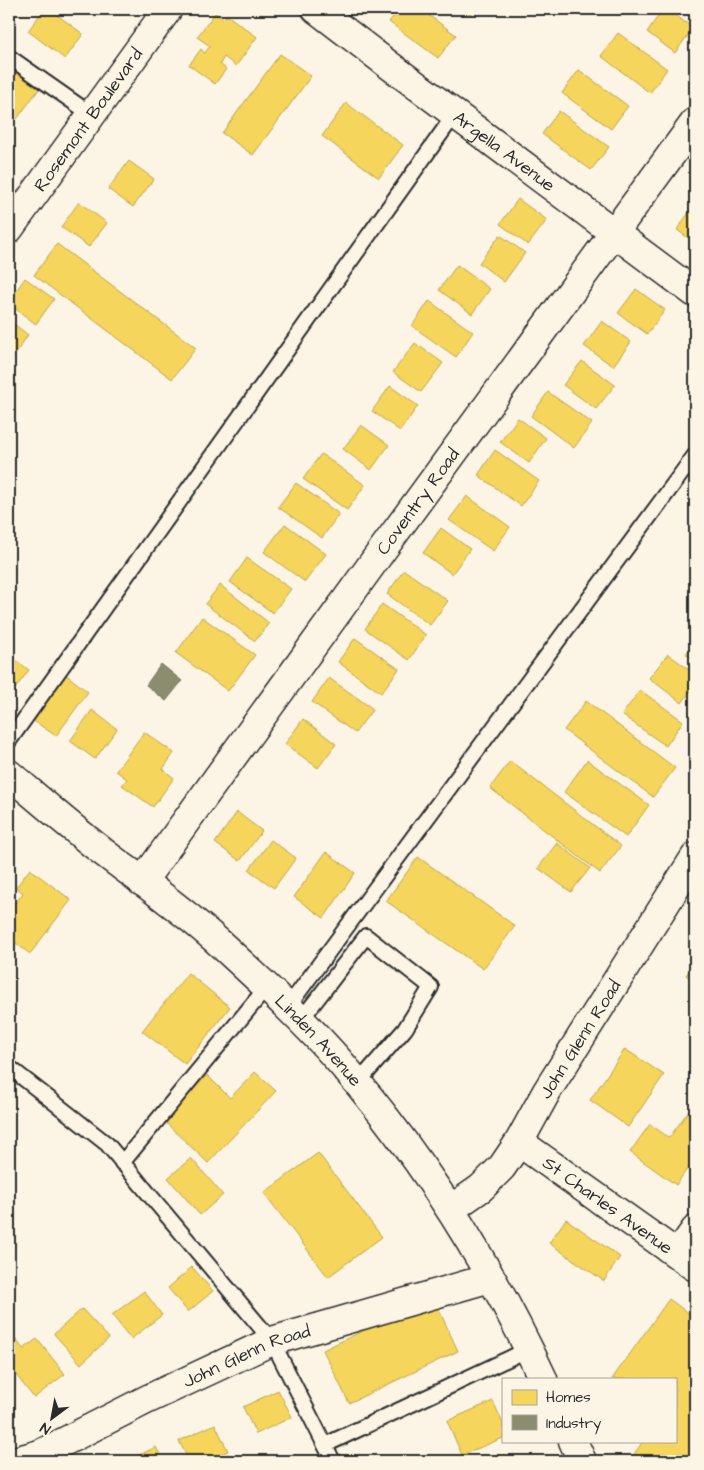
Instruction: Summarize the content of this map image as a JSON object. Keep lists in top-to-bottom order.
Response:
{
  "streets": {
    "street": [
      "Rosemont Boulevard",
      "Argella Avenue",
      "Coventry Road",
      "John Glenn Road",
      "Linden Avenue",
      "St Charles Avenue"
    ]
  },
  "crossings": [
    ["Argella Avenue", "Coventry Road"],
    ["Coventry Road", "Linden Avenue"],
    ["John Glenn Road", "Linden Avenue"],
    ["John Glenn Road", "St Charles Avenue"]
  ],
  "legend": ["Homes", "Industry"],
  "north": "bottom left"
}
